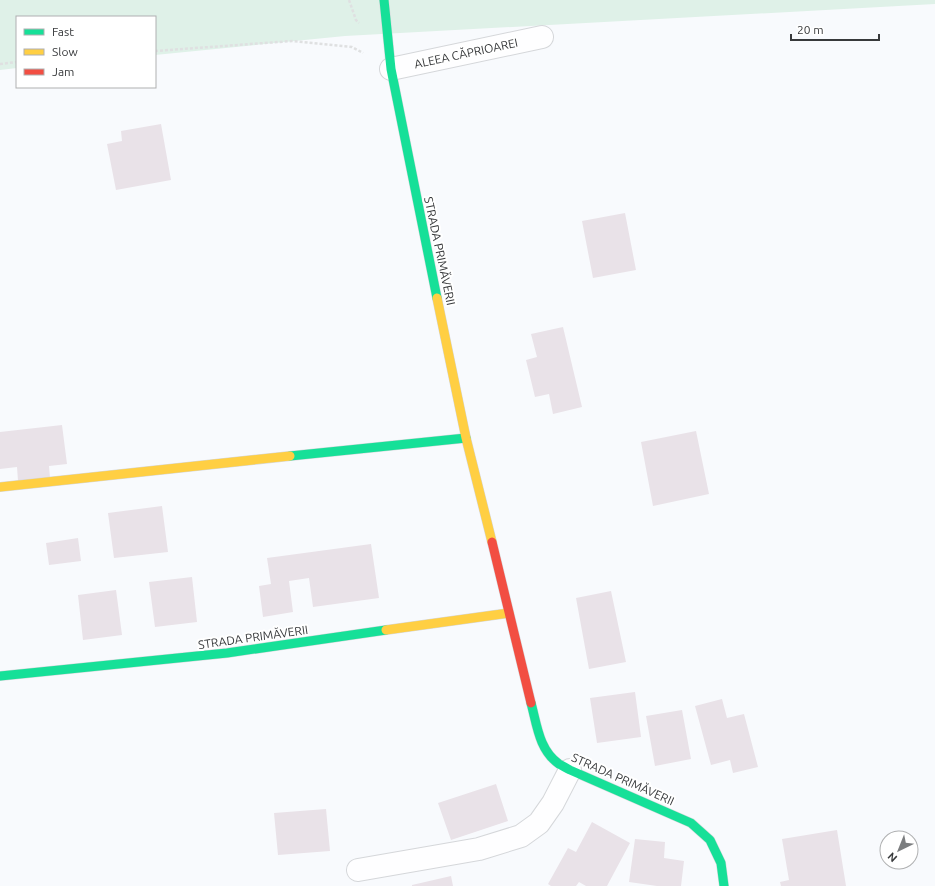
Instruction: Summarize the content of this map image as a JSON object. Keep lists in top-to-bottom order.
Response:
{
  "streets": {
    "street": ["ALEEA CĂPRIOAREI", "STRADA PRIMĂVERII"]
  },
  "crossings": [
    ["ALEEA CĂPRIOAREI", "STRADA PRIMĂVERII"]
  ],
  "legend": ["Fast", "Slow", "Jam"],
  "scale_bar": "20 m",
  "north": "bottom left"
}
